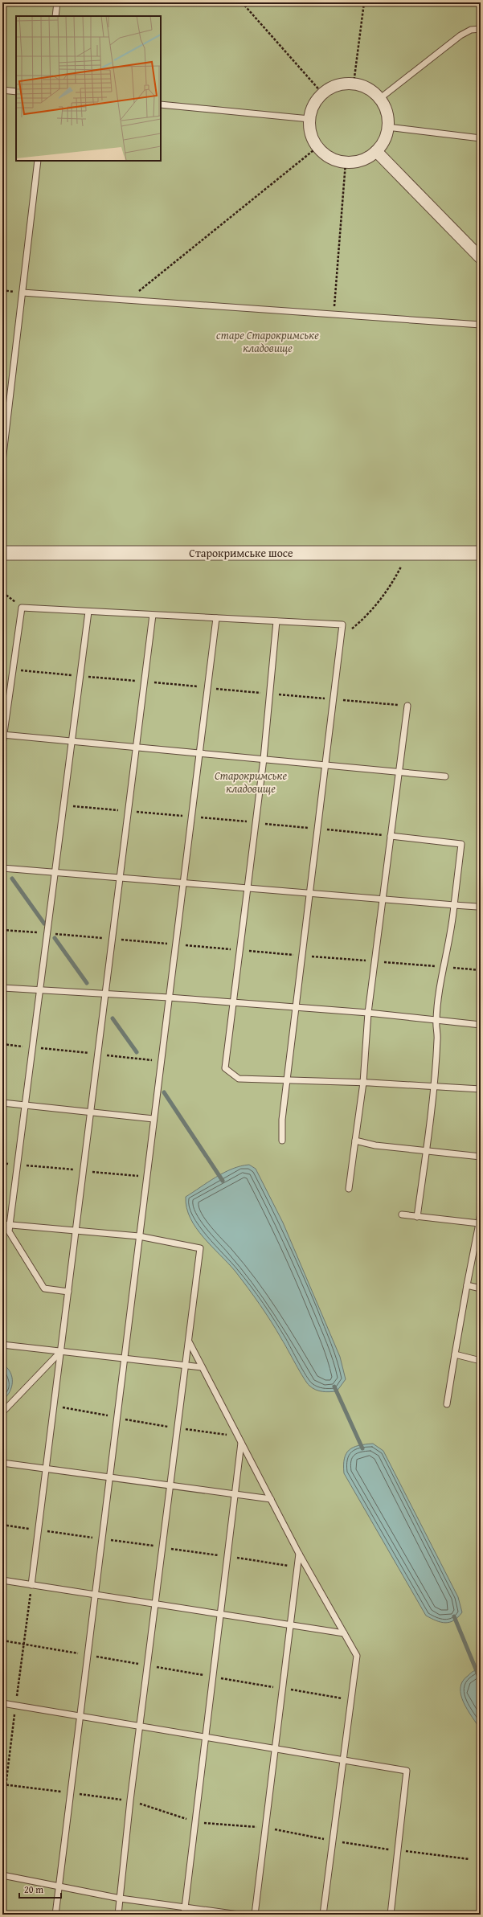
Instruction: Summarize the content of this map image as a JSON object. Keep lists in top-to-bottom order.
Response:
{
  "streets": {
    "street": ["Старокримське шосе"]
  },
  "parks": ["старе Старокримське кладовище", "Старокримське кладовище"],
  "scale_bar": "20 m"
}
